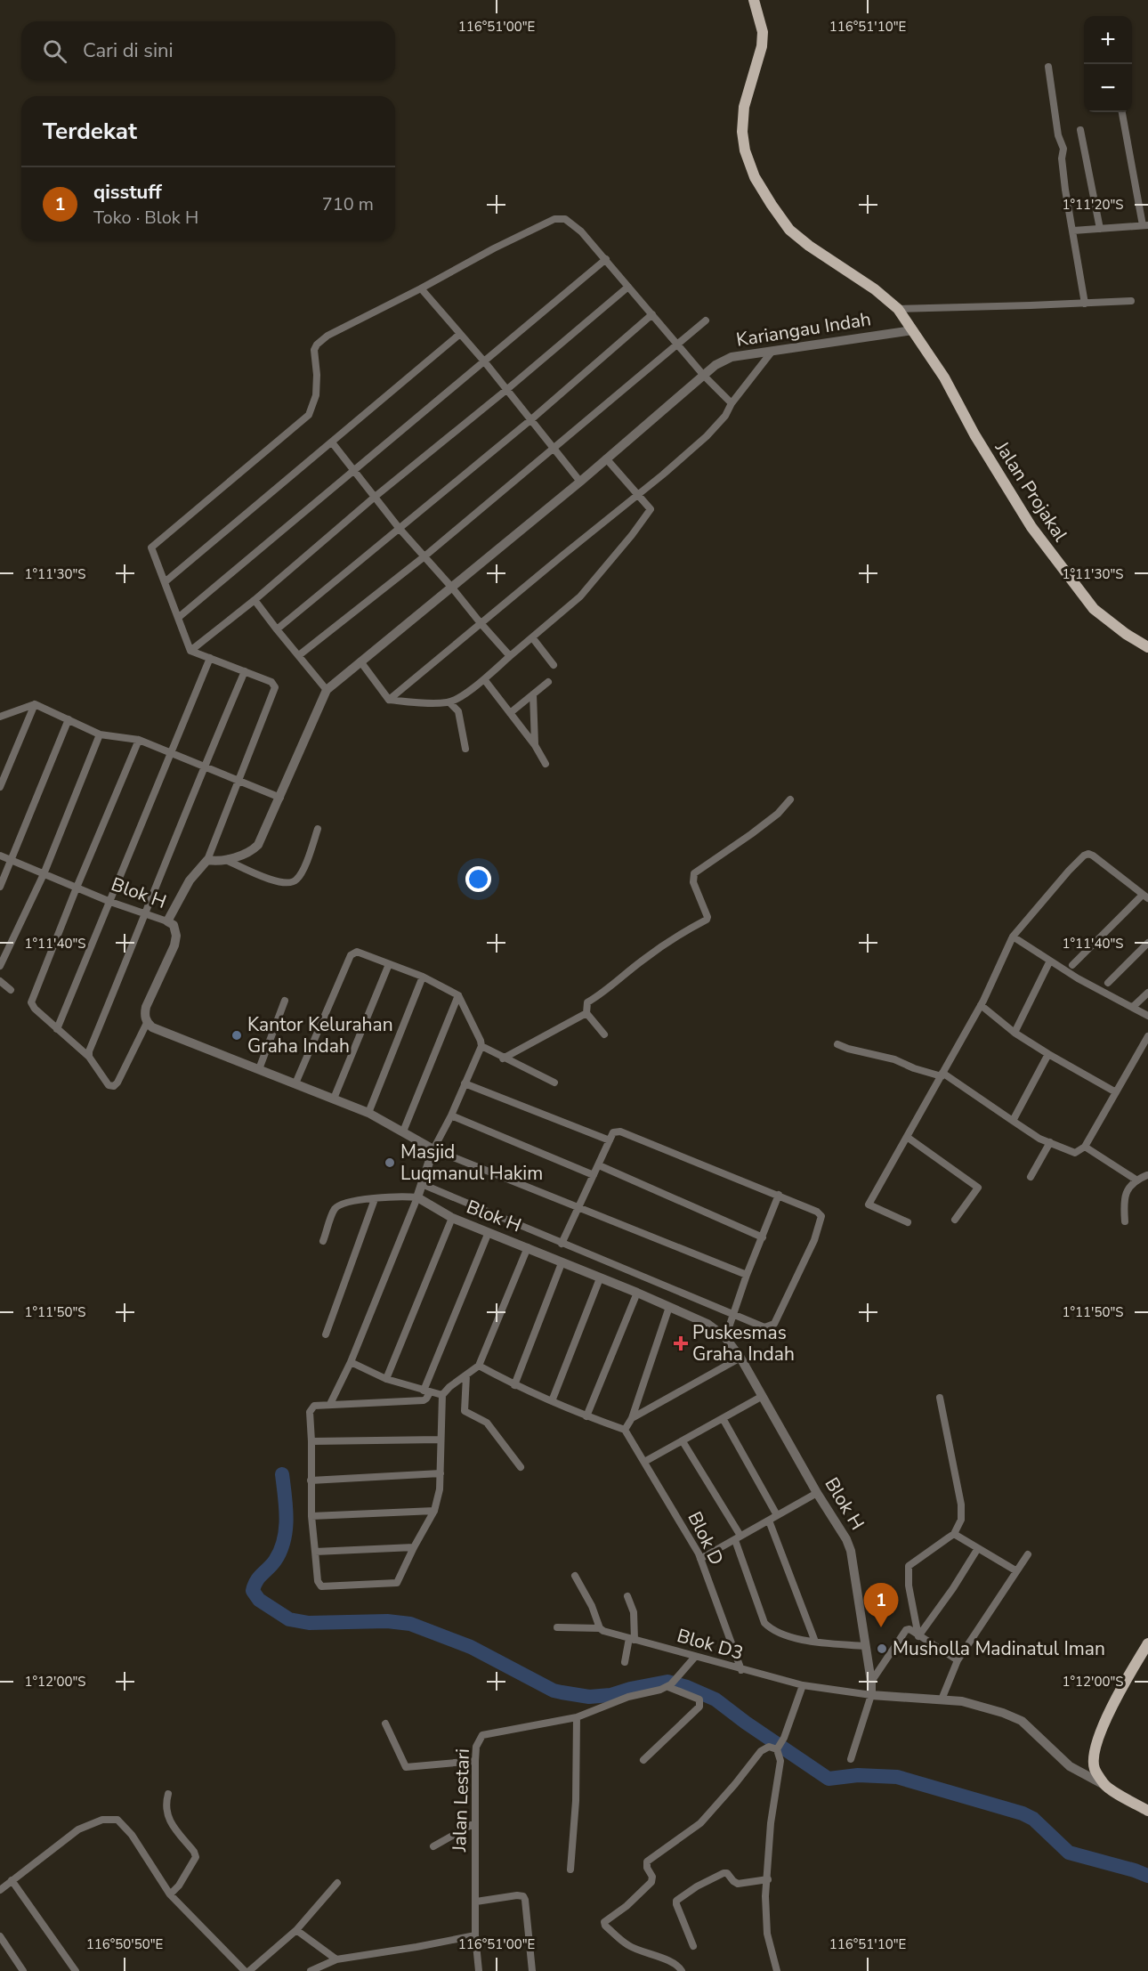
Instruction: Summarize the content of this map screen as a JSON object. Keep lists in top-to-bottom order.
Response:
{
  "streets": {
    "main road": ["Jalan Projakal"],
    "street": [
      "Kariangau Indah",
      "Blok H",
      "Blok D",
      "Blok D3",
      "Jalan Lestari"
    ]
  },
  "crossings": [
    ["Kariangau Indah", "Jalan Projakal"],
    ["Blok H", "Blok D3"],
    ["Blok D", "Blok D3"]
  ],
  "places": {
    "other": ["Kantor Kelurahan Graha Indah", "Masjid Luqmanul Hakim", "Musholla Madinatul Iman"],
    "health": ["Puskesmas Graha Indah"]
  },
  "page": {
    "map_buttons": ["+", "−"],
    "search": "Cari di sini",
    "heading": "Terdekat",
    "list": [
      {
        "mark": "1",
        "name": "qisstuff",
        "note": "Toko · Blok H",
        "value": "710 m"
      }
    ],
    "pins": "1"
  },
  "coordinates": [
    "116°51'00\"E",
    "116°51'10\"E",
    "1°11'20\"S",
    "1°11'30\"S",
    "1°11'40\"S",
    "1°11'50\"S",
    "1°12'00\"S",
    "116°50'50\"E"
  ]
}
